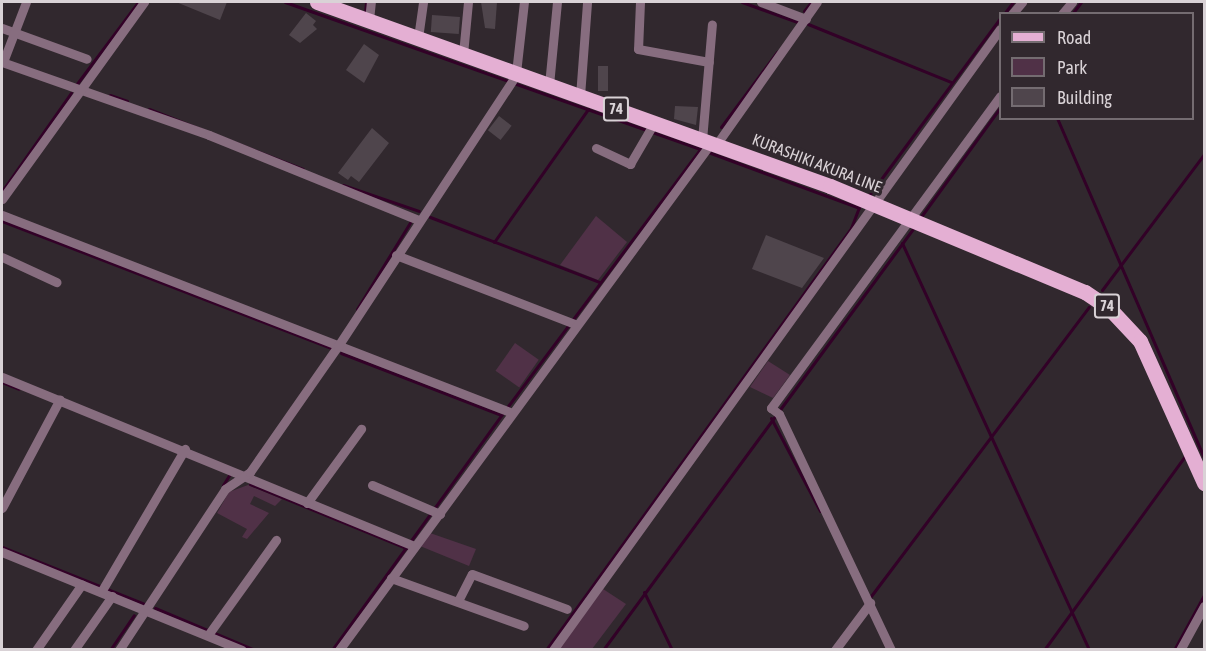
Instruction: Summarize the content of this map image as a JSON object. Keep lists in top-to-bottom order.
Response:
{
  "streets": {
    "main road": ["74", "KURASHIKI AKURA LINE"]
  },
  "legend": ["Road", "Park", "Building"]
}
